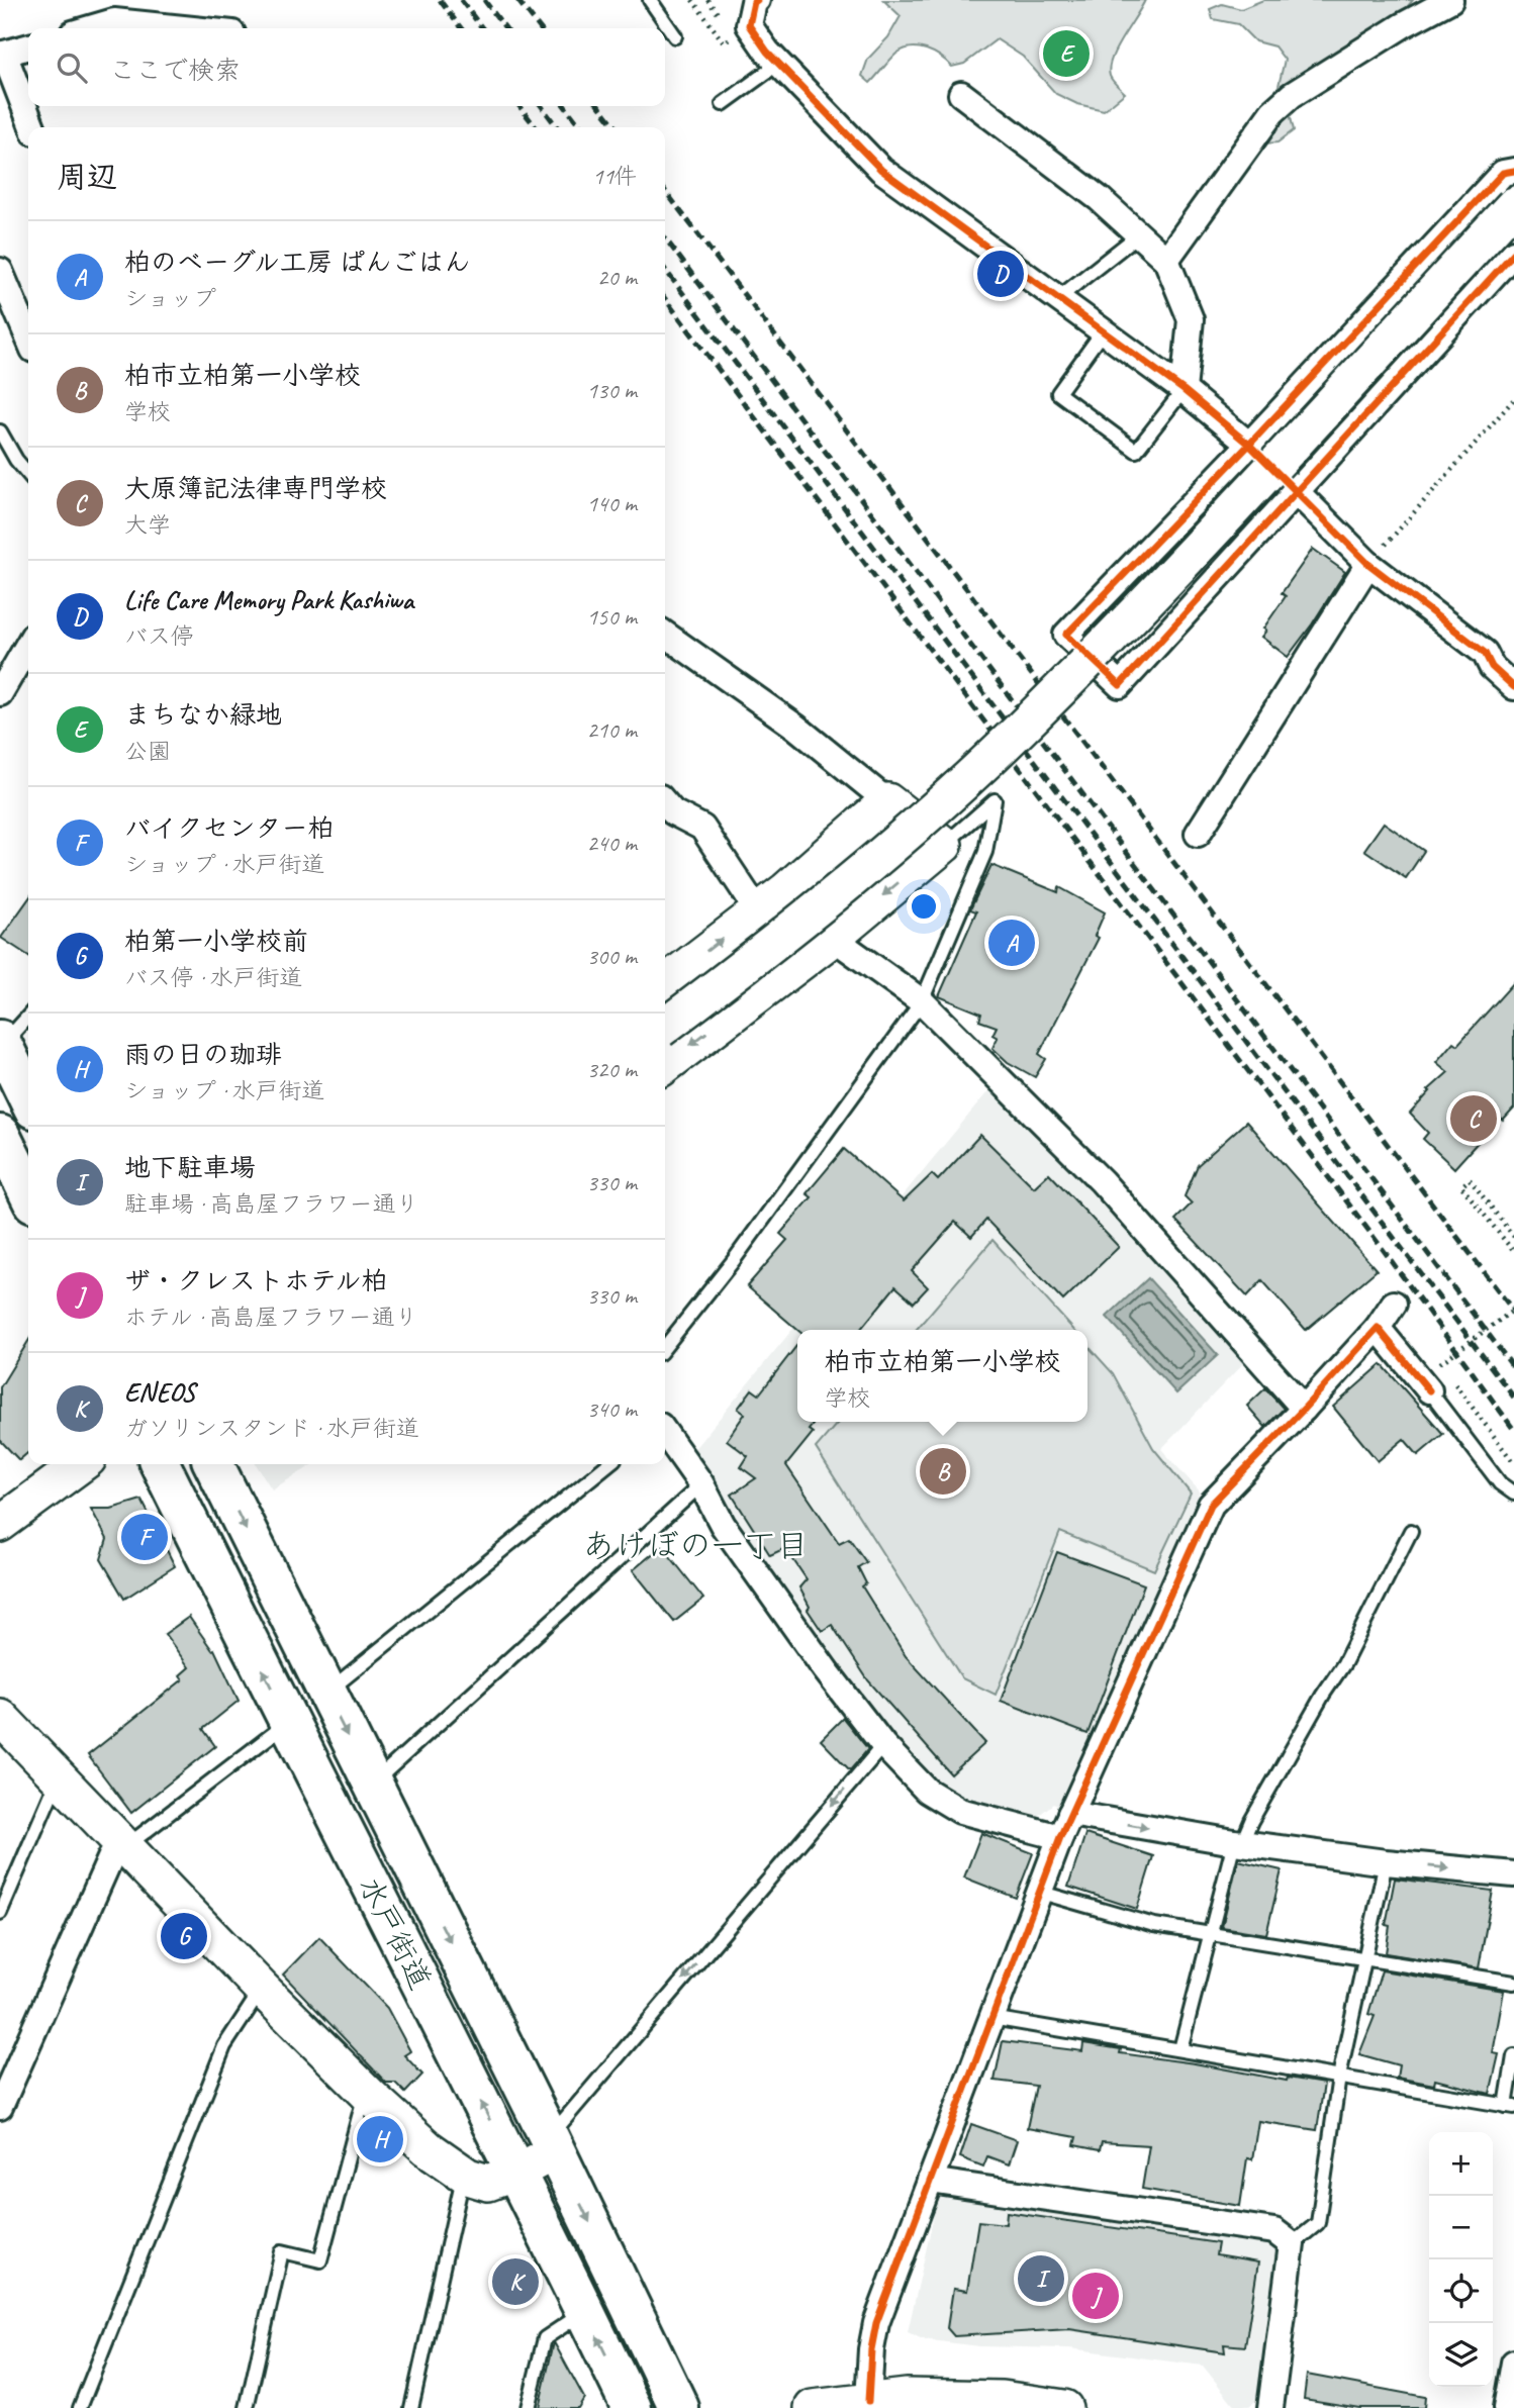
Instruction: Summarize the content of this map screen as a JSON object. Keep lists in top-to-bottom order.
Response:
{
  "streets": {
    "highway": ["水戸街道"]
  },
  "districts": ["あけぼの一丁目"],
  "page": {
    "pins": [
      "E",
      "D",
      "A",
      "C",
      "B",
      "F",
      "G",
      "H",
      "I",
      "K",
      "J"
    ],
    "search": "ここで検索",
    "heading": ["周辺", "11件"],
    "list": [
      {
        "mark": "A",
        "name": "柏のベーグル工房 ぱんごはん",
        "note": "ショップ",
        "value": "20 m"
      },
      {
        "mark": "B",
        "name": "柏市立柏第一小学校",
        "note": "学校",
        "value": "130 m"
      },
      {
        "mark": "C",
        "name": "大原簿記法律専門学校",
        "note": "大学",
        "value": "140 m"
      },
      {
        "mark": "D",
        "name": "Life Care Memory Park Kashiwa",
        "note": "バス停",
        "value": "150 m"
      },
      {
        "mark": "E",
        "name": "まちなか緑地",
        "note": "公園",
        "value": "210 m"
      },
      {
        "mark": "F",
        "name": "バイクセンター柏",
        "note": "ショップ · 水戸街道",
        "value": "240 m"
      },
      {
        "mark": "G",
        "name": "柏第一小学校前",
        "note": "バス停 · 水戸街道",
        "value": "300 m"
      },
      {
        "mark": "H",
        "name": "雨の日の珈琲",
        "note": "ショップ · 水戸街道",
        "value": "320 m"
      },
      {
        "mark": "I",
        "name": "地下駐車場",
        "note": "駐車場 · 高島屋フラワー通り",
        "value": "330 m"
      },
      {
        "mark": "J",
        "name": "ザ・クレストホテル柏",
        "note": "ホテル · 高島屋フラワー通り",
        "value": "330 m"
      },
      {
        "mark": "K",
        "name": "ENEOS",
        "note": "ガソリンスタンド · 水戸街道",
        "value": "340 m"
      }
    ],
    "popup": ["柏市立柏第一小学校", "学校"],
    "map_buttons": ["+", "−"]
  }
}
